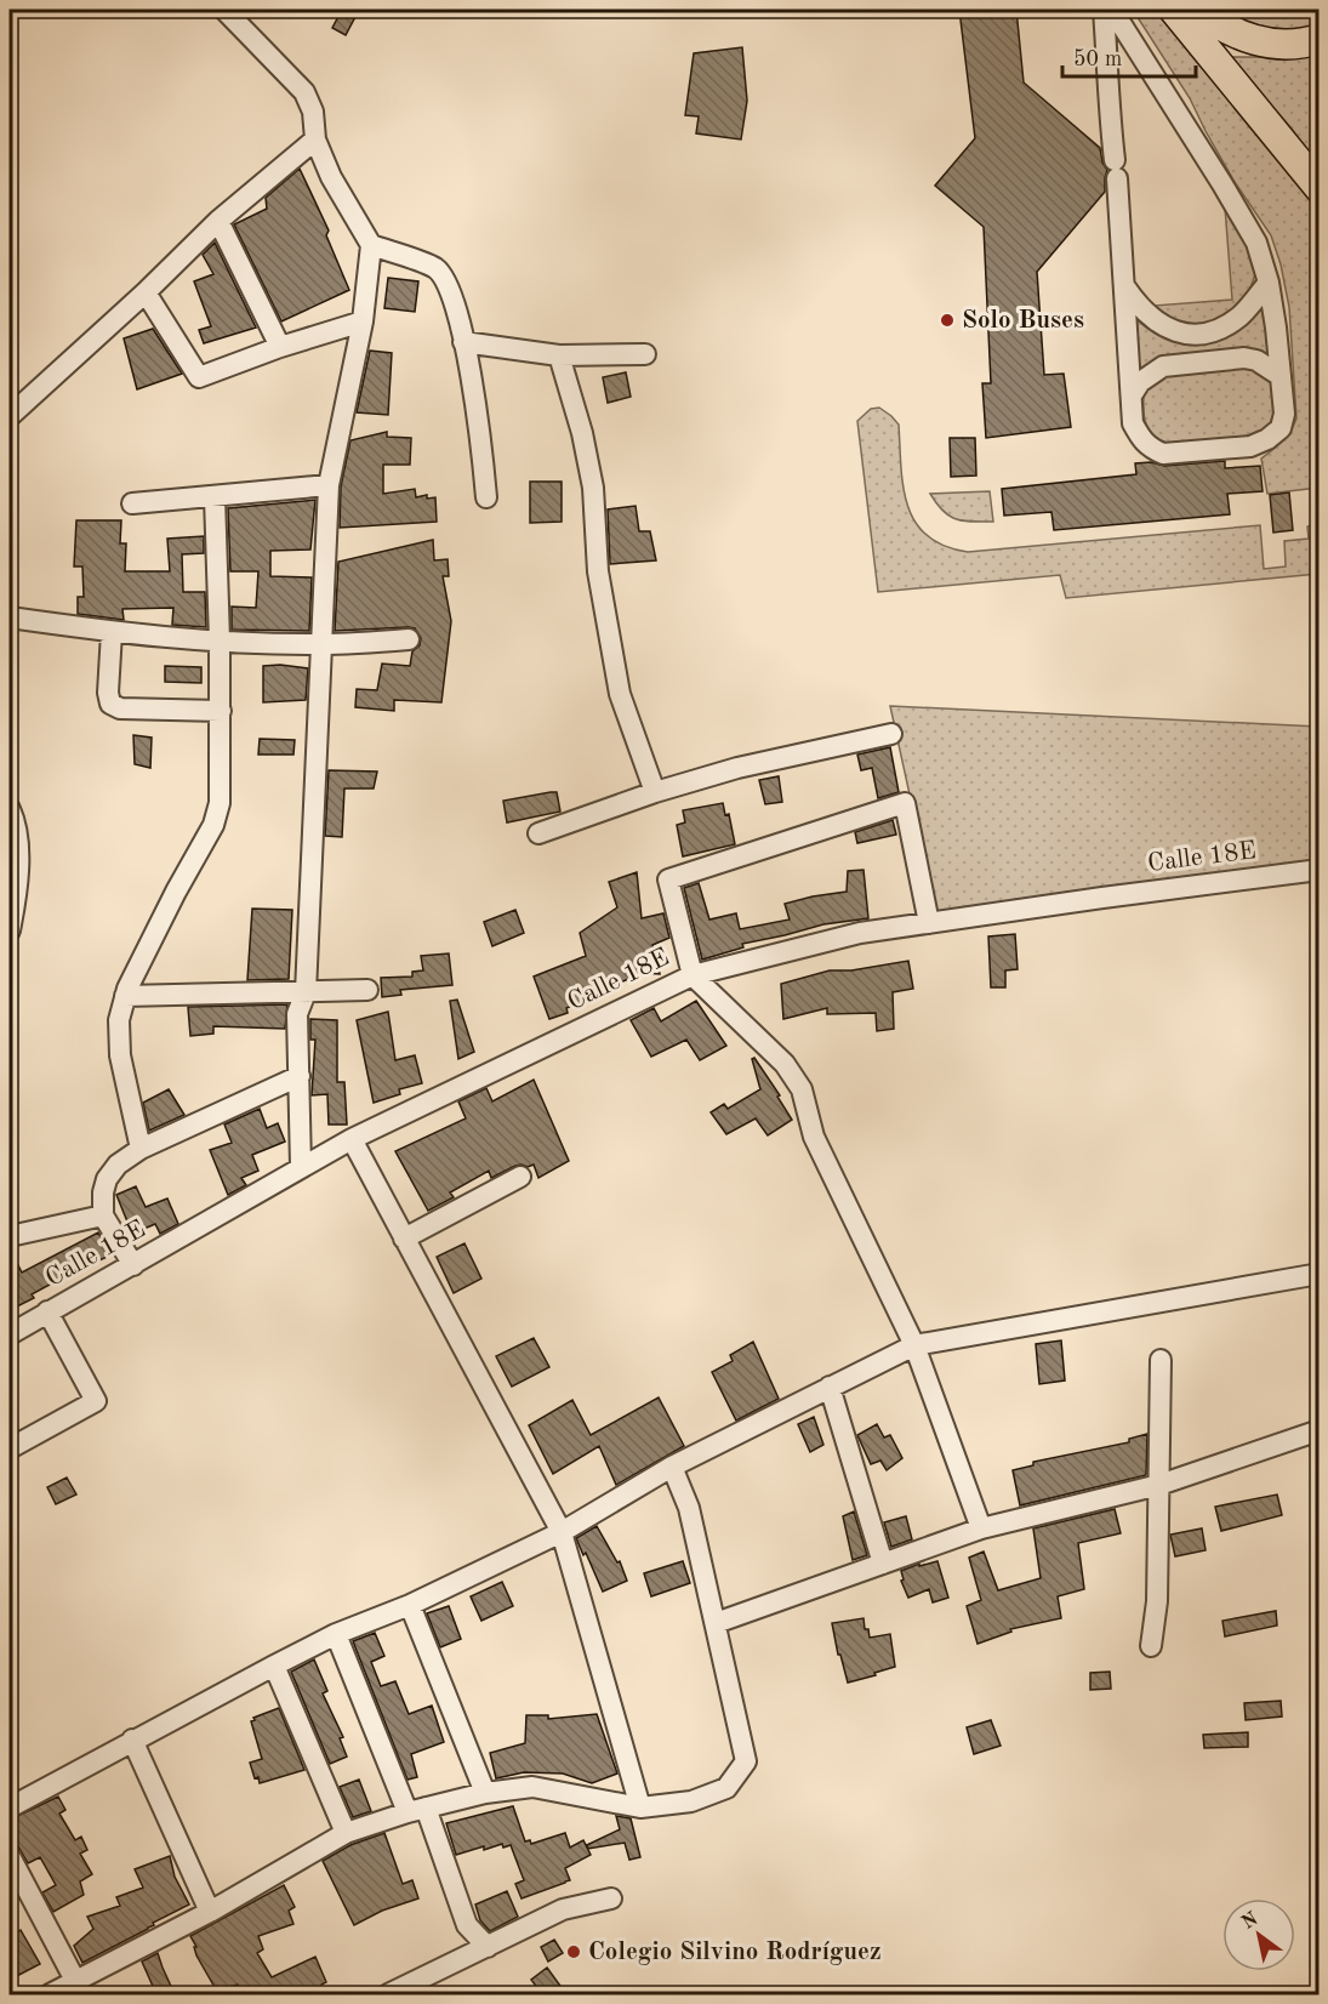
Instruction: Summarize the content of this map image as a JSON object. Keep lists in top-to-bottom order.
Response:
{
  "streets": {
    "street": ["Calle 18E"]
  },
  "places": ["Solo Buses", "Colegio Silvino Rodríguez"],
  "scale_bar": "50 m",
  "north": "top left"
}
